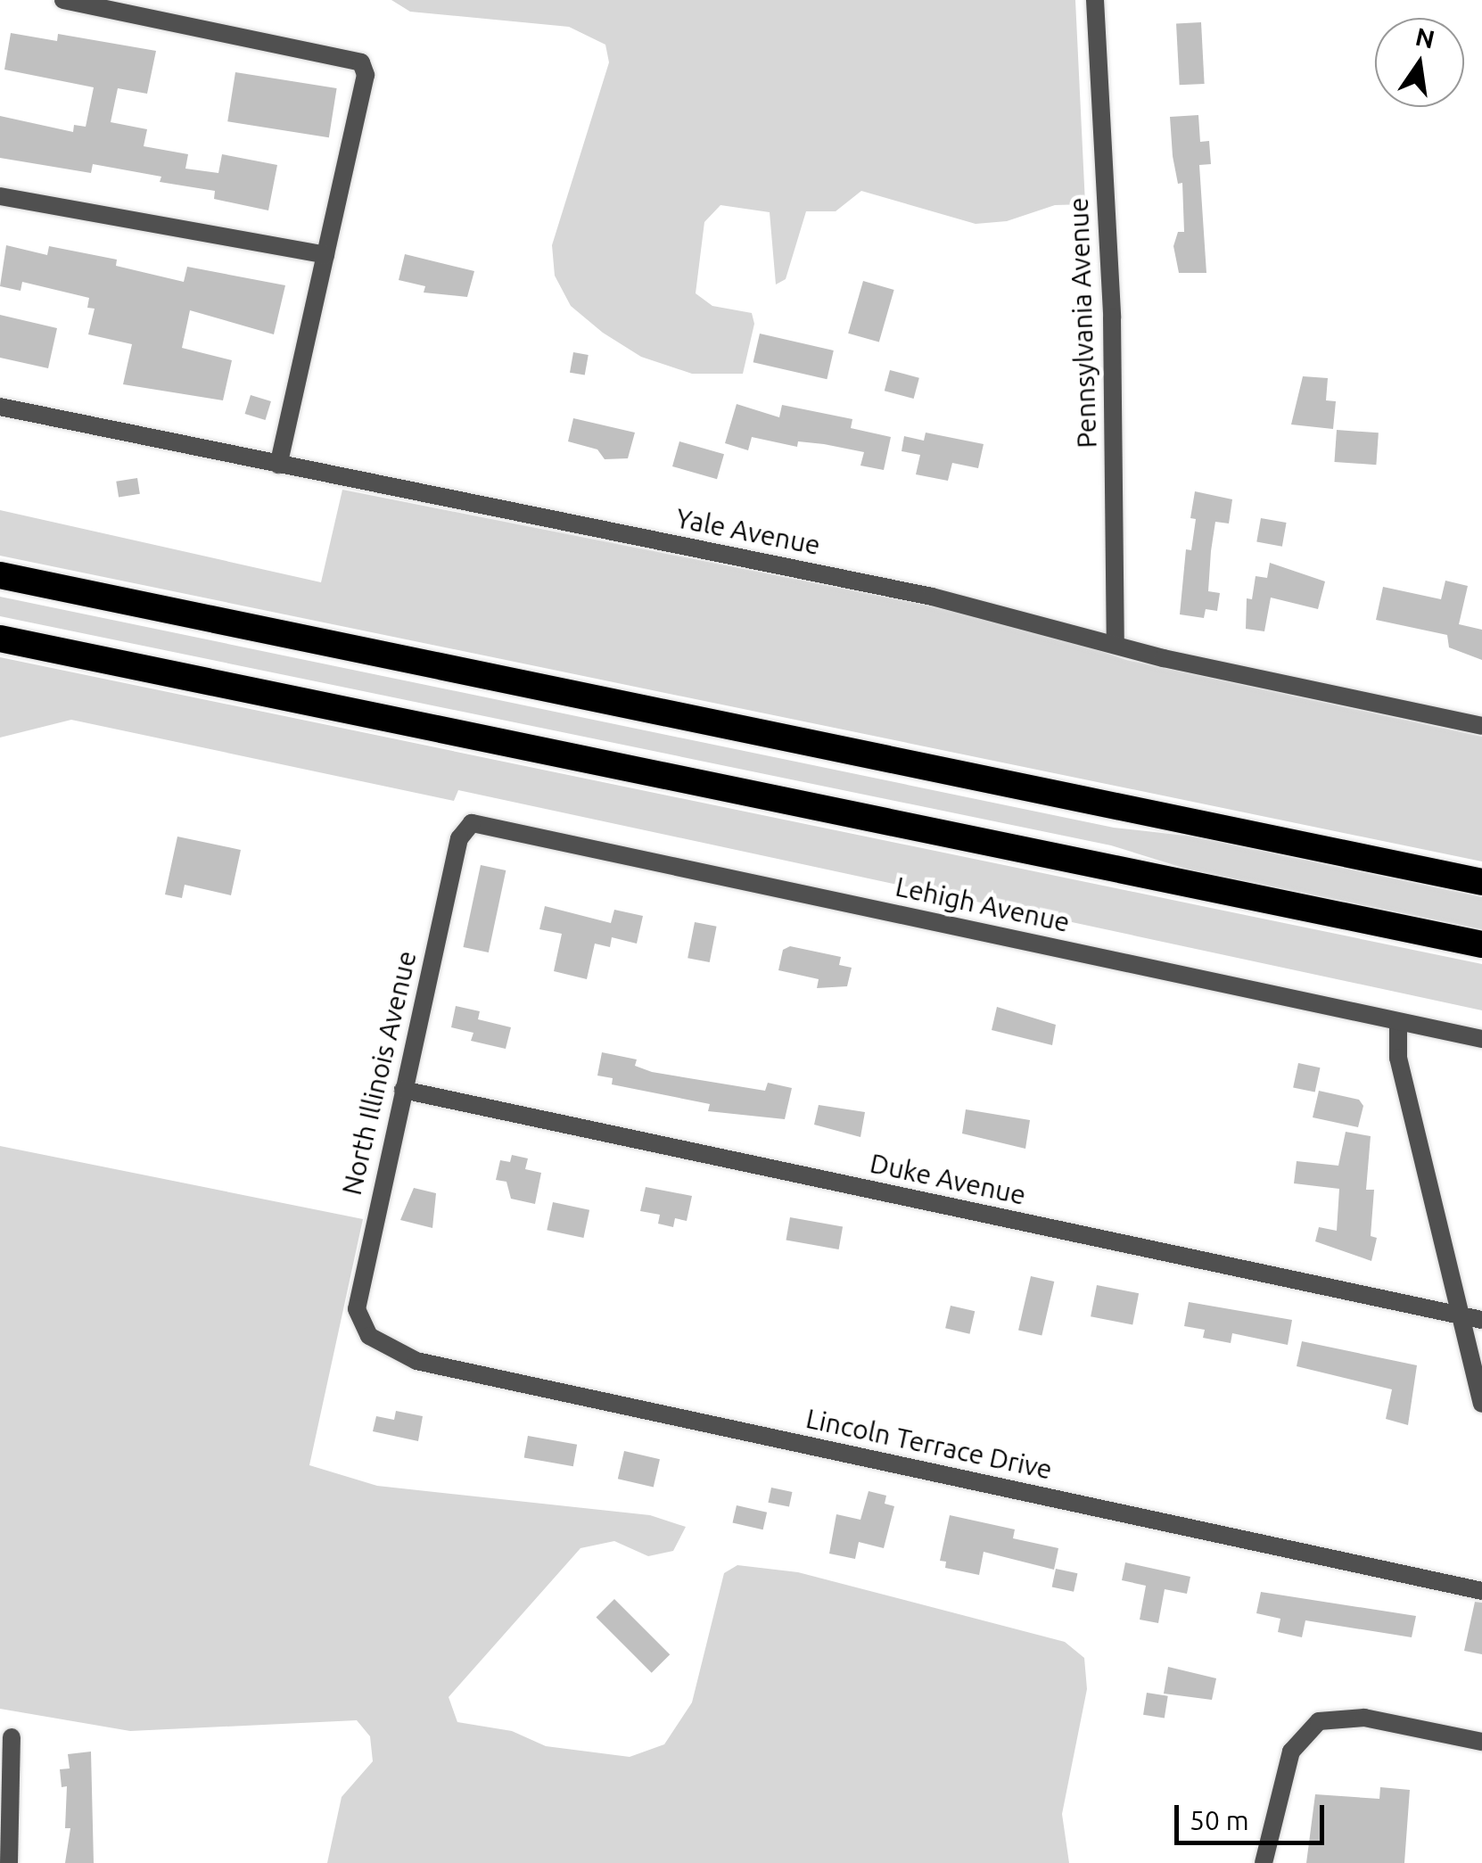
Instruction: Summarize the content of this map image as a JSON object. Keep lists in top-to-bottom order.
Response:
{
  "streets": {
    "street": [
      "Pennsylvania Avenue",
      "Yale Avenue",
      "Lehigh Avenue",
      "North Illinois Avenue",
      "Duke Avenue",
      "Lincoln Terrace Drive"
    ]
  },
  "crossings": [
    ["Pennsylvania Avenue", "Yale Avenue"],
    ["Lehigh Avenue", "North Illinois Avenue"],
    ["North Illinois Avenue", "Duke Avenue"],
    ["North Illinois Avenue", "Lincoln Terrace Drive"]
  ],
  "scale_bar": "50 m",
  "north": "top"
}
